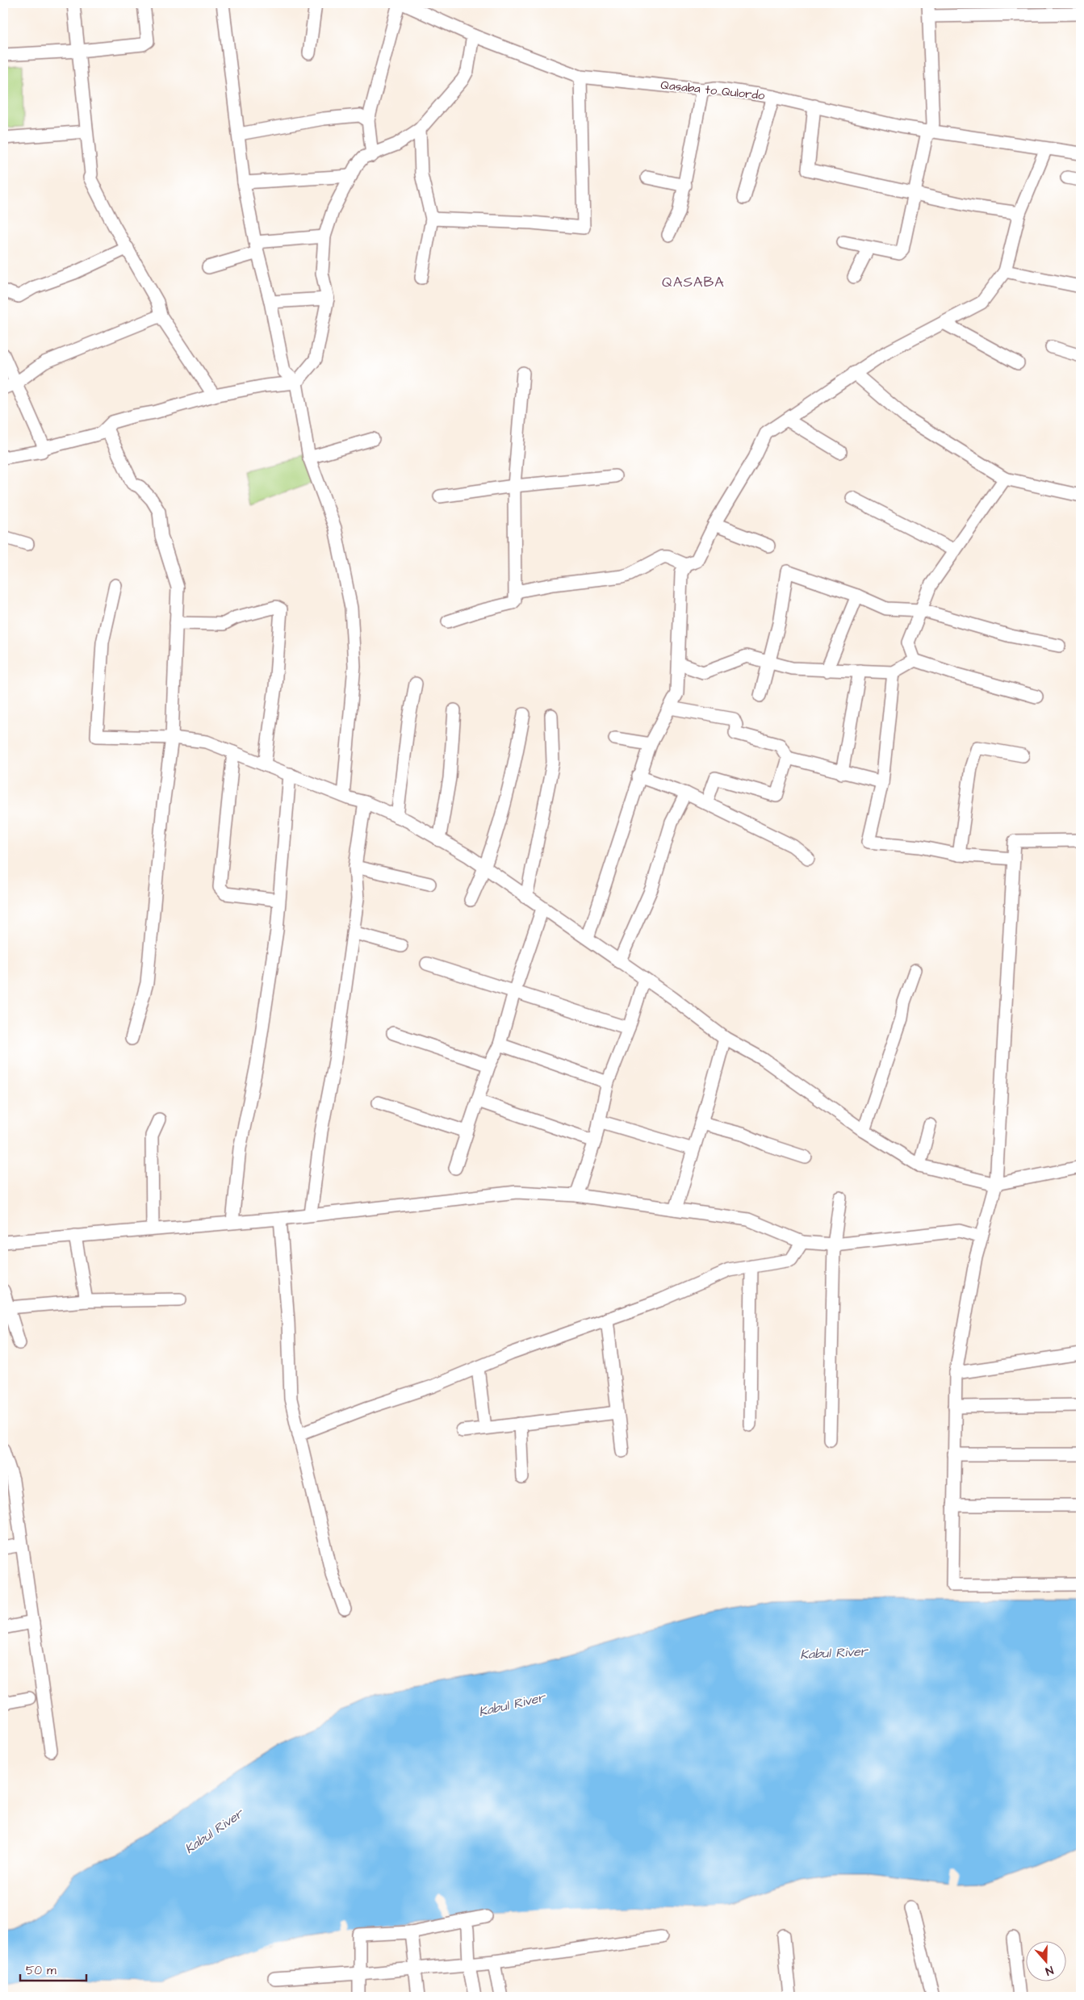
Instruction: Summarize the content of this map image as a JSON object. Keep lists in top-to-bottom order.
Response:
{
  "streets": {
    "street": ["Qasaba to Qulordo"]
  },
  "districts": ["QASABA"],
  "water": ["Kabul River"],
  "scale_bar": "50 m",
  "north": "bottom"
}
